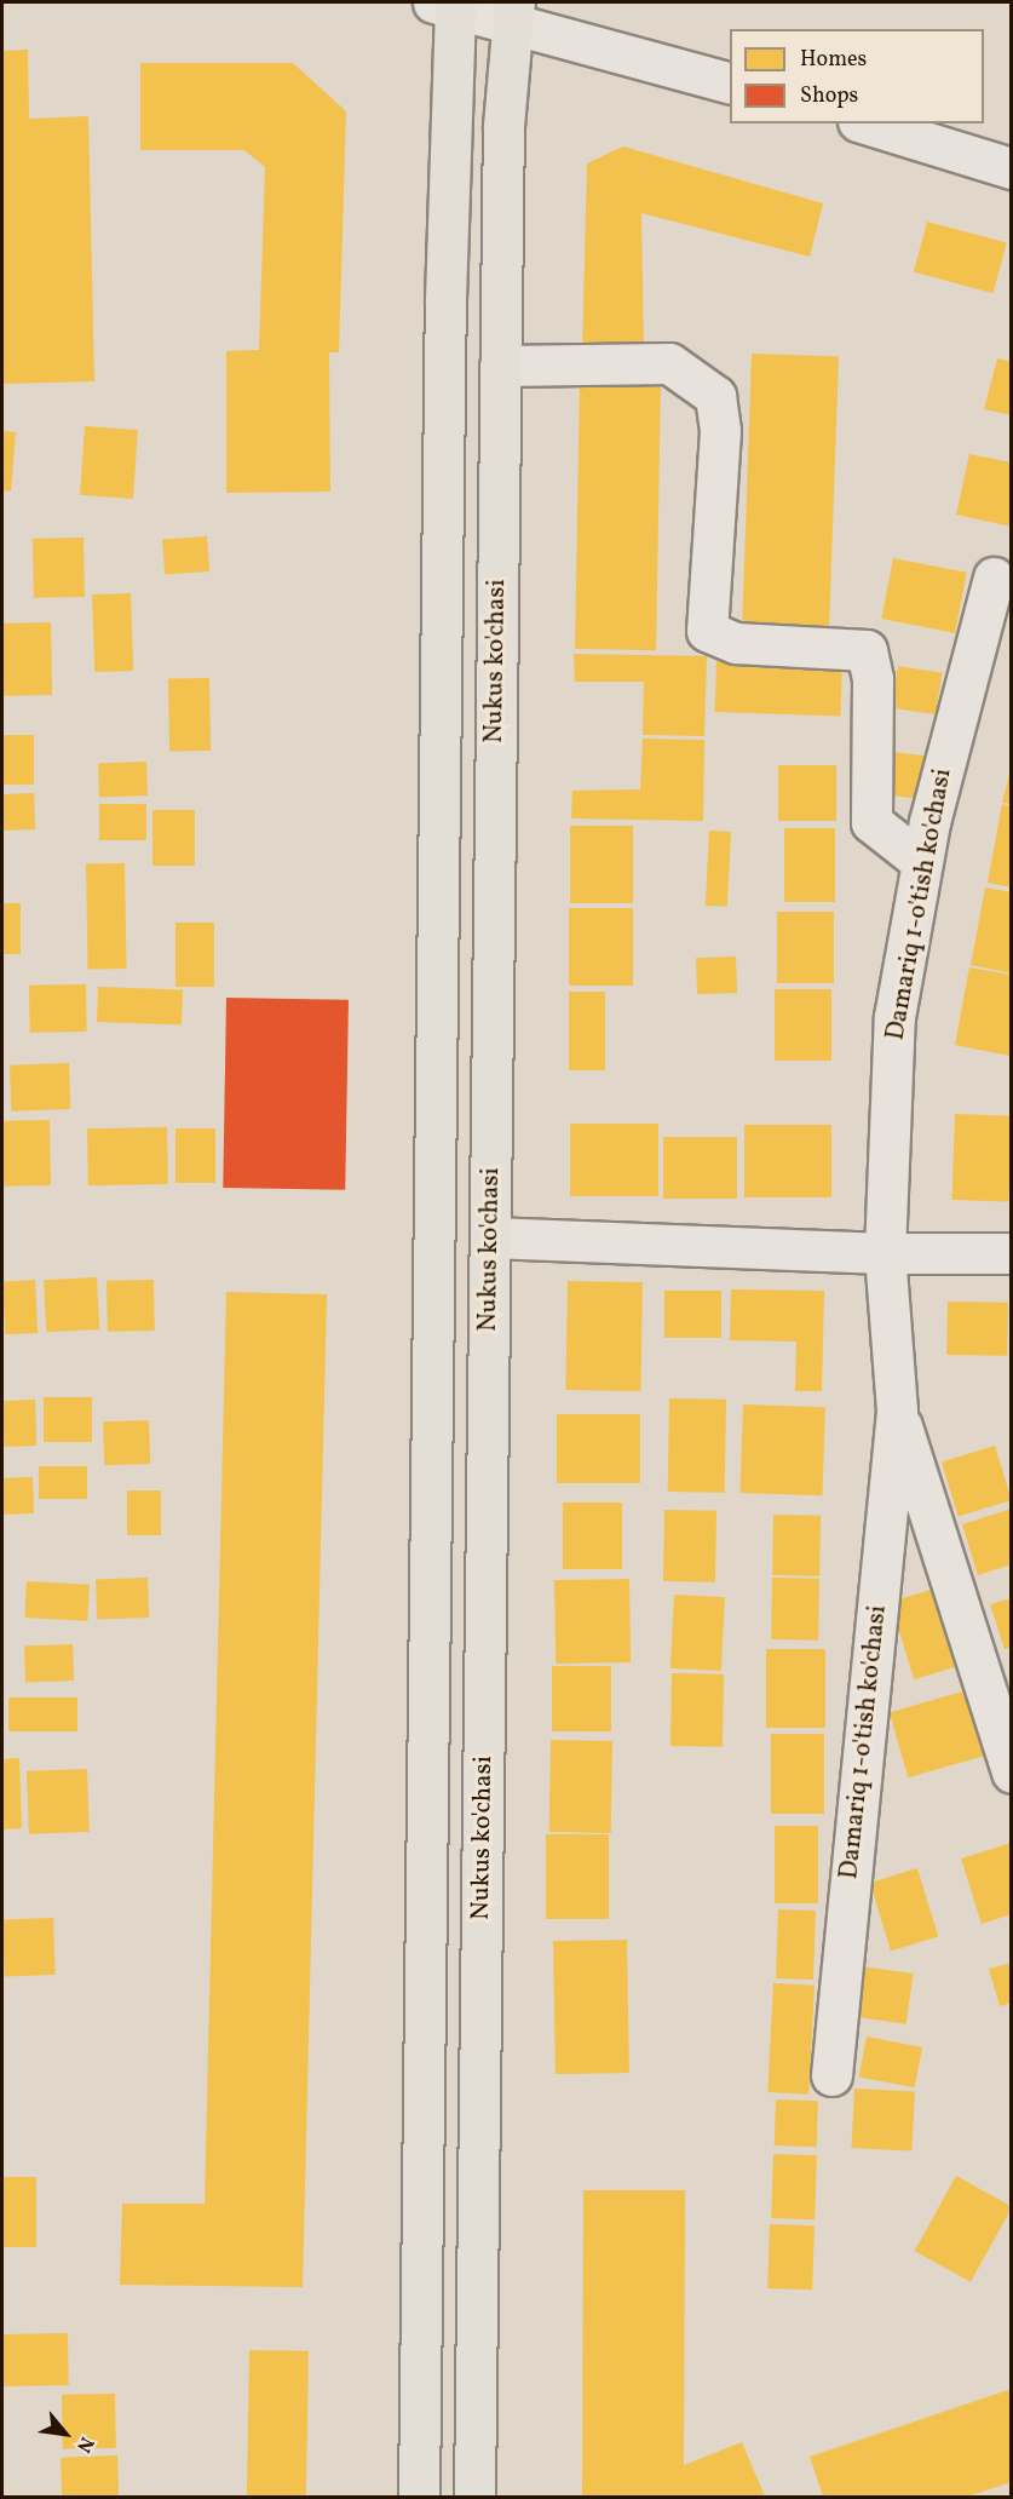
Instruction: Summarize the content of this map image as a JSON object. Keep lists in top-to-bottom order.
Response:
{
  "streets": {
    "main road": ["Nukus ko'chasi"],
    "street": ["Damariq 1-o'tish ko'chasi"]
  },
  "legend": ["Homes", "Shops"],
  "north": "bottom right"
}
